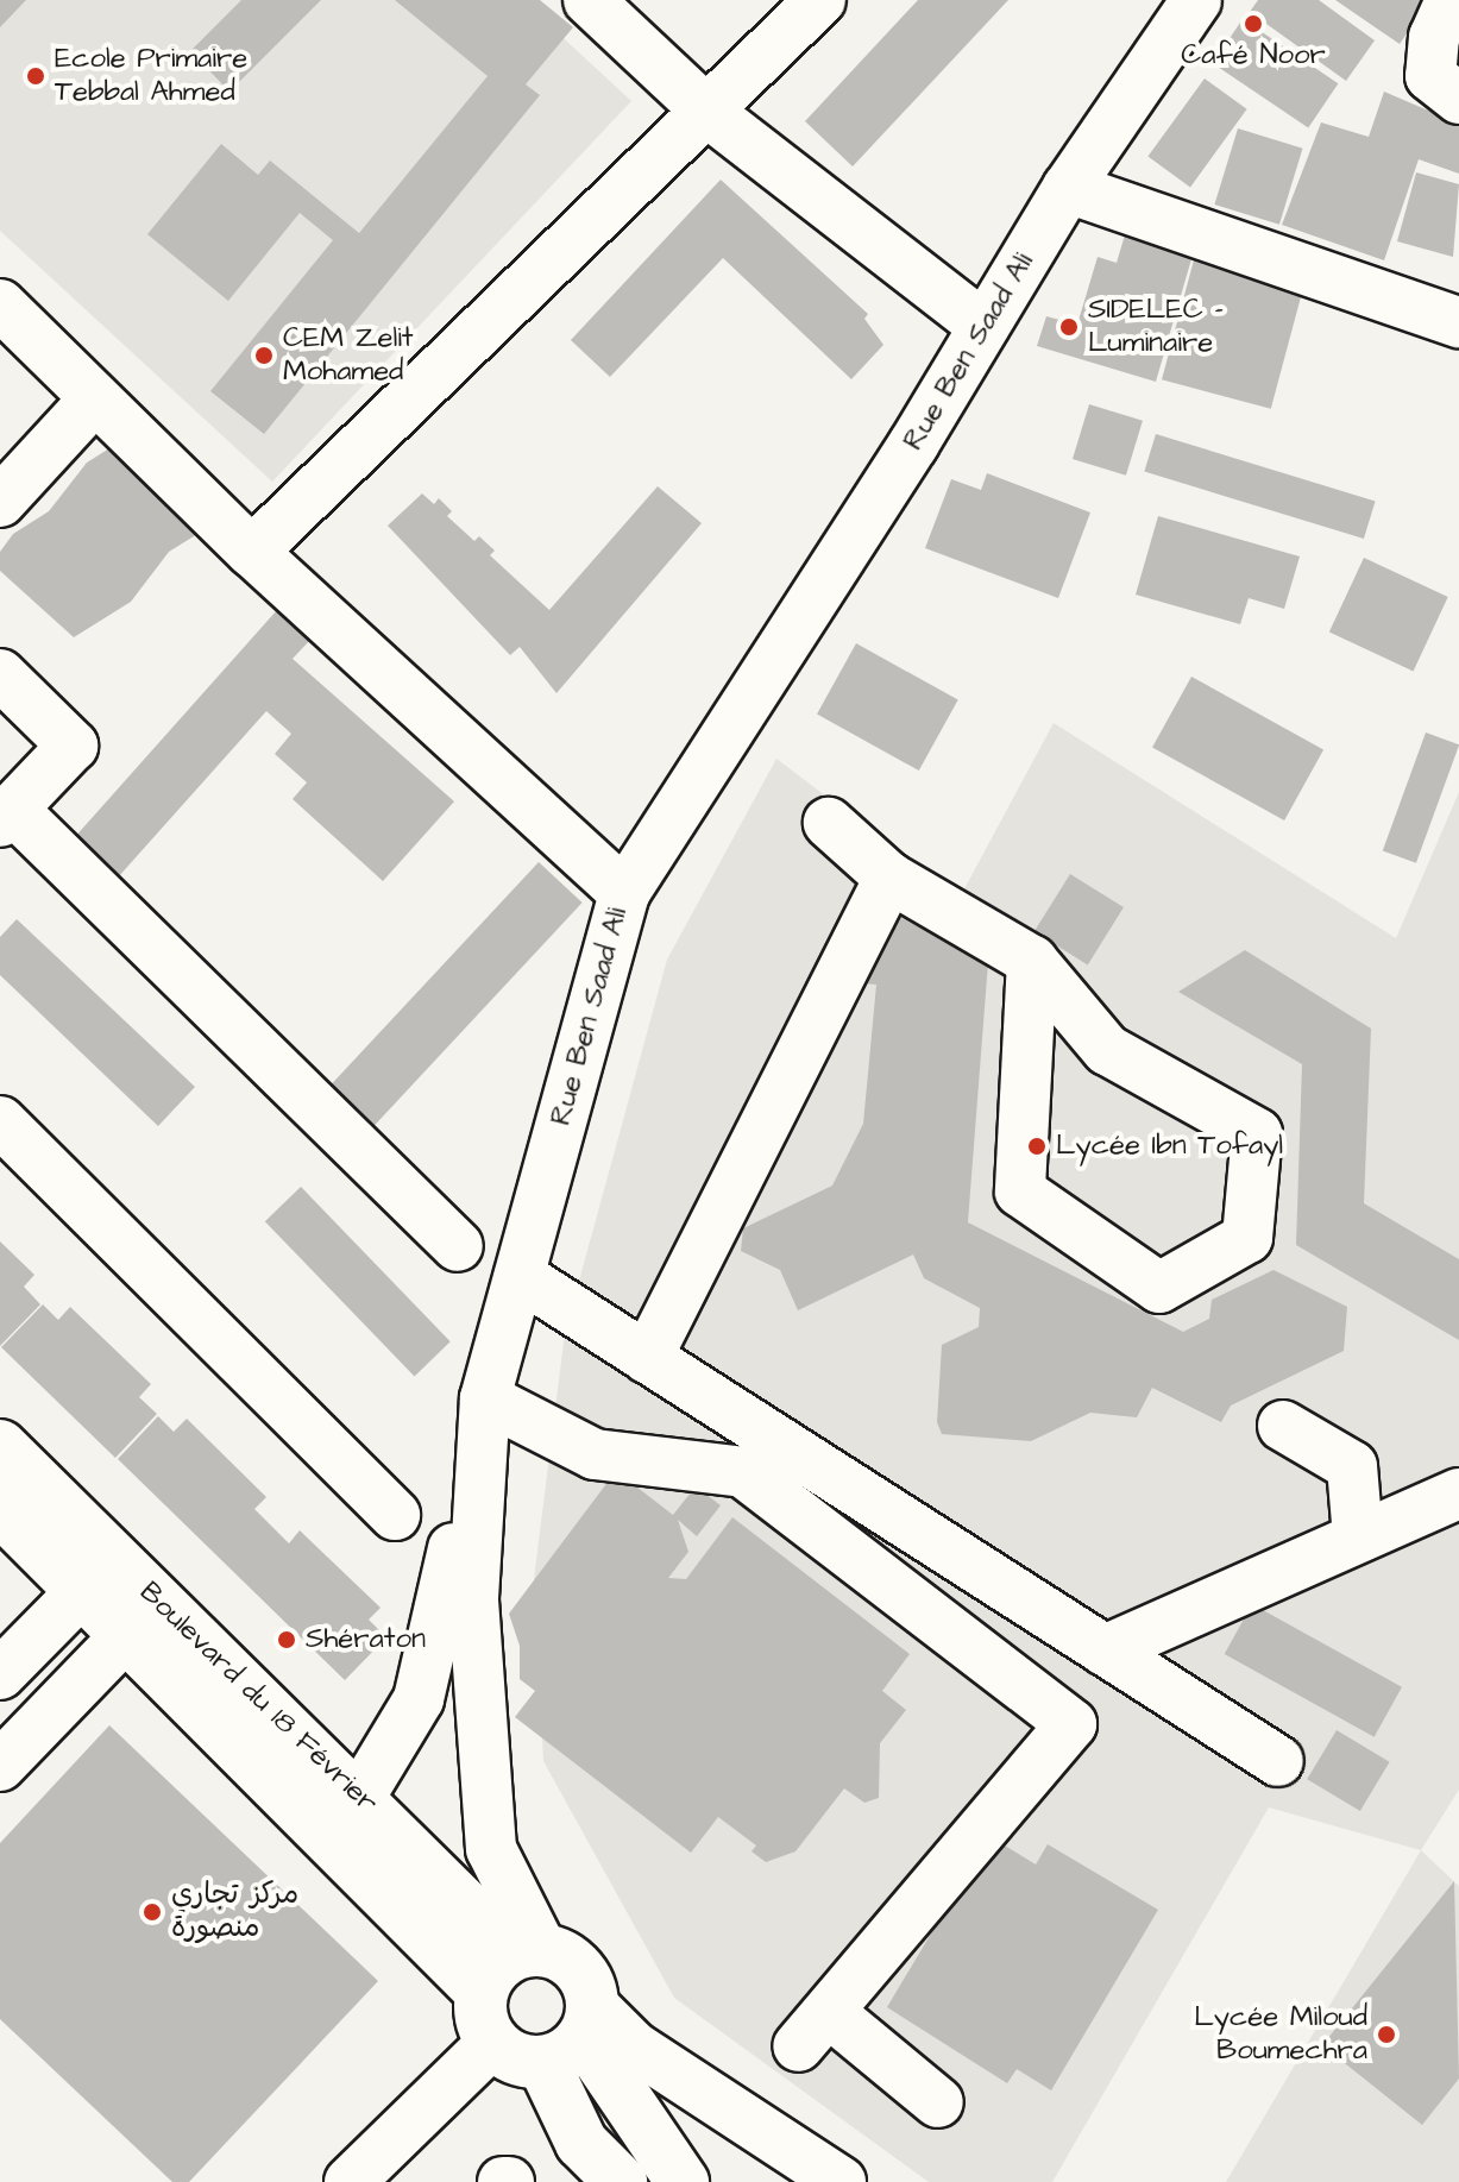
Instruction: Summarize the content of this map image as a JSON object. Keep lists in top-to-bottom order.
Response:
{
  "streets": {
    "main road": ["Boulevard du 18 Février"],
    "street": ["Rue Ben Saad Ali"]
  },
  "crossings": [
    ["Rue Ben Saad Ali", "Boulevard du 18 Février"]
  ],
  "places": [
    "Café Noor",
    "Ecole Primaire Tebbal Ahmed",
    "SIDELEC - Luminaire",
    "CEM Zelit Mohamed",
    "Lycée Ibn Tofayl",
    "Shératon",
    "مركز تجاري منصورة",
    "Lycée Miloud Boumechra"
  ]
}
